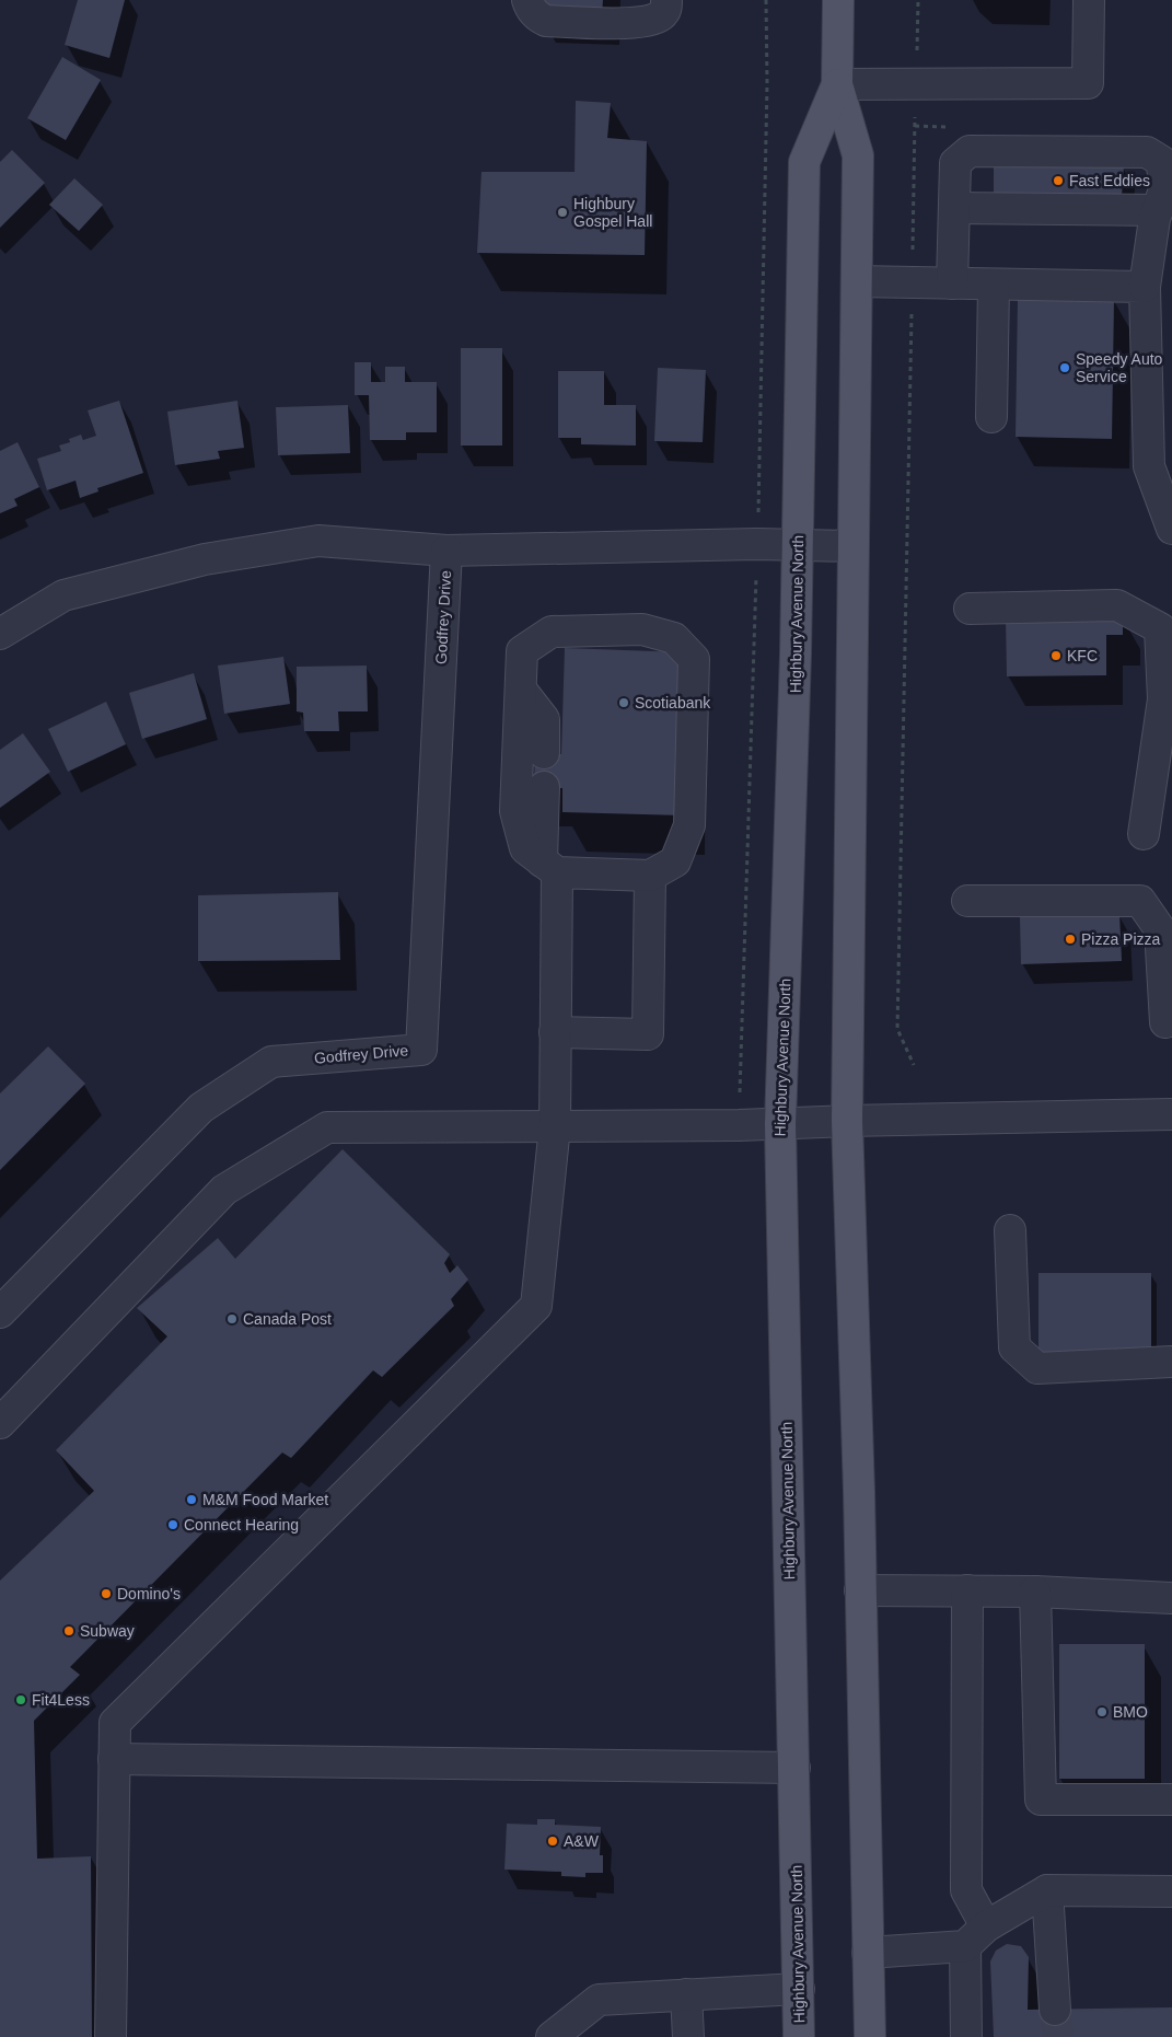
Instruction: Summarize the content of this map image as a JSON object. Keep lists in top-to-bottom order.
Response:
{
  "streets": {
    "main road": ["Highbury Avenue North"],
    "street": ["Godfrey Drive"]
  },
  "crossings": [
    ["Highbury Avenue North", "Godfrey Drive"]
  ],
  "places": [
    "Fast Eddies",
    "Highbury Gospel Hall",
    "Speedy Auto Service",
    "KFC",
    "Scotiabank",
    "Pizza Pizza",
    "Canada Post",
    "M&M Food Market",
    "Connect Hearing",
    "Domino's",
    "Subway",
    "Fit4Less",
    "BMO",
    "A&W"
  ]
}
